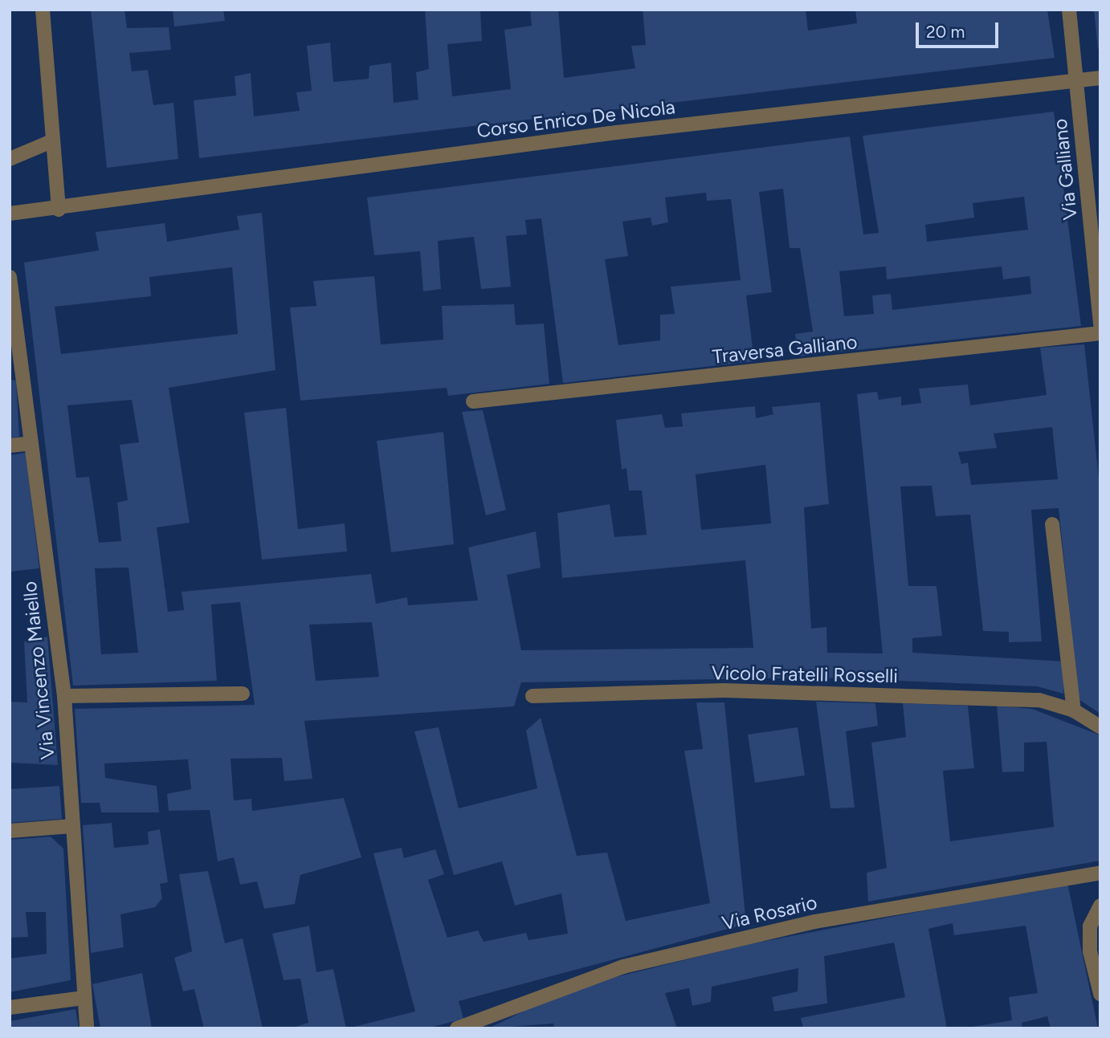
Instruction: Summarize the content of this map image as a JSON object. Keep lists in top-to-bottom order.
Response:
{
  "streets": {
    "street": [
      "Corso Enrico De Nicola",
      "Via Galliano",
      "Traversa Galliano",
      "Via Vincenzo Maiello",
      "Vicolo Fratelli Rosselli",
      "Via Rosario"
    ]
  },
  "crossings": [
    ["Corso Enrico De Nicola", "Via Galliano"]
  ],
  "scale_bar": "20 m"
}
